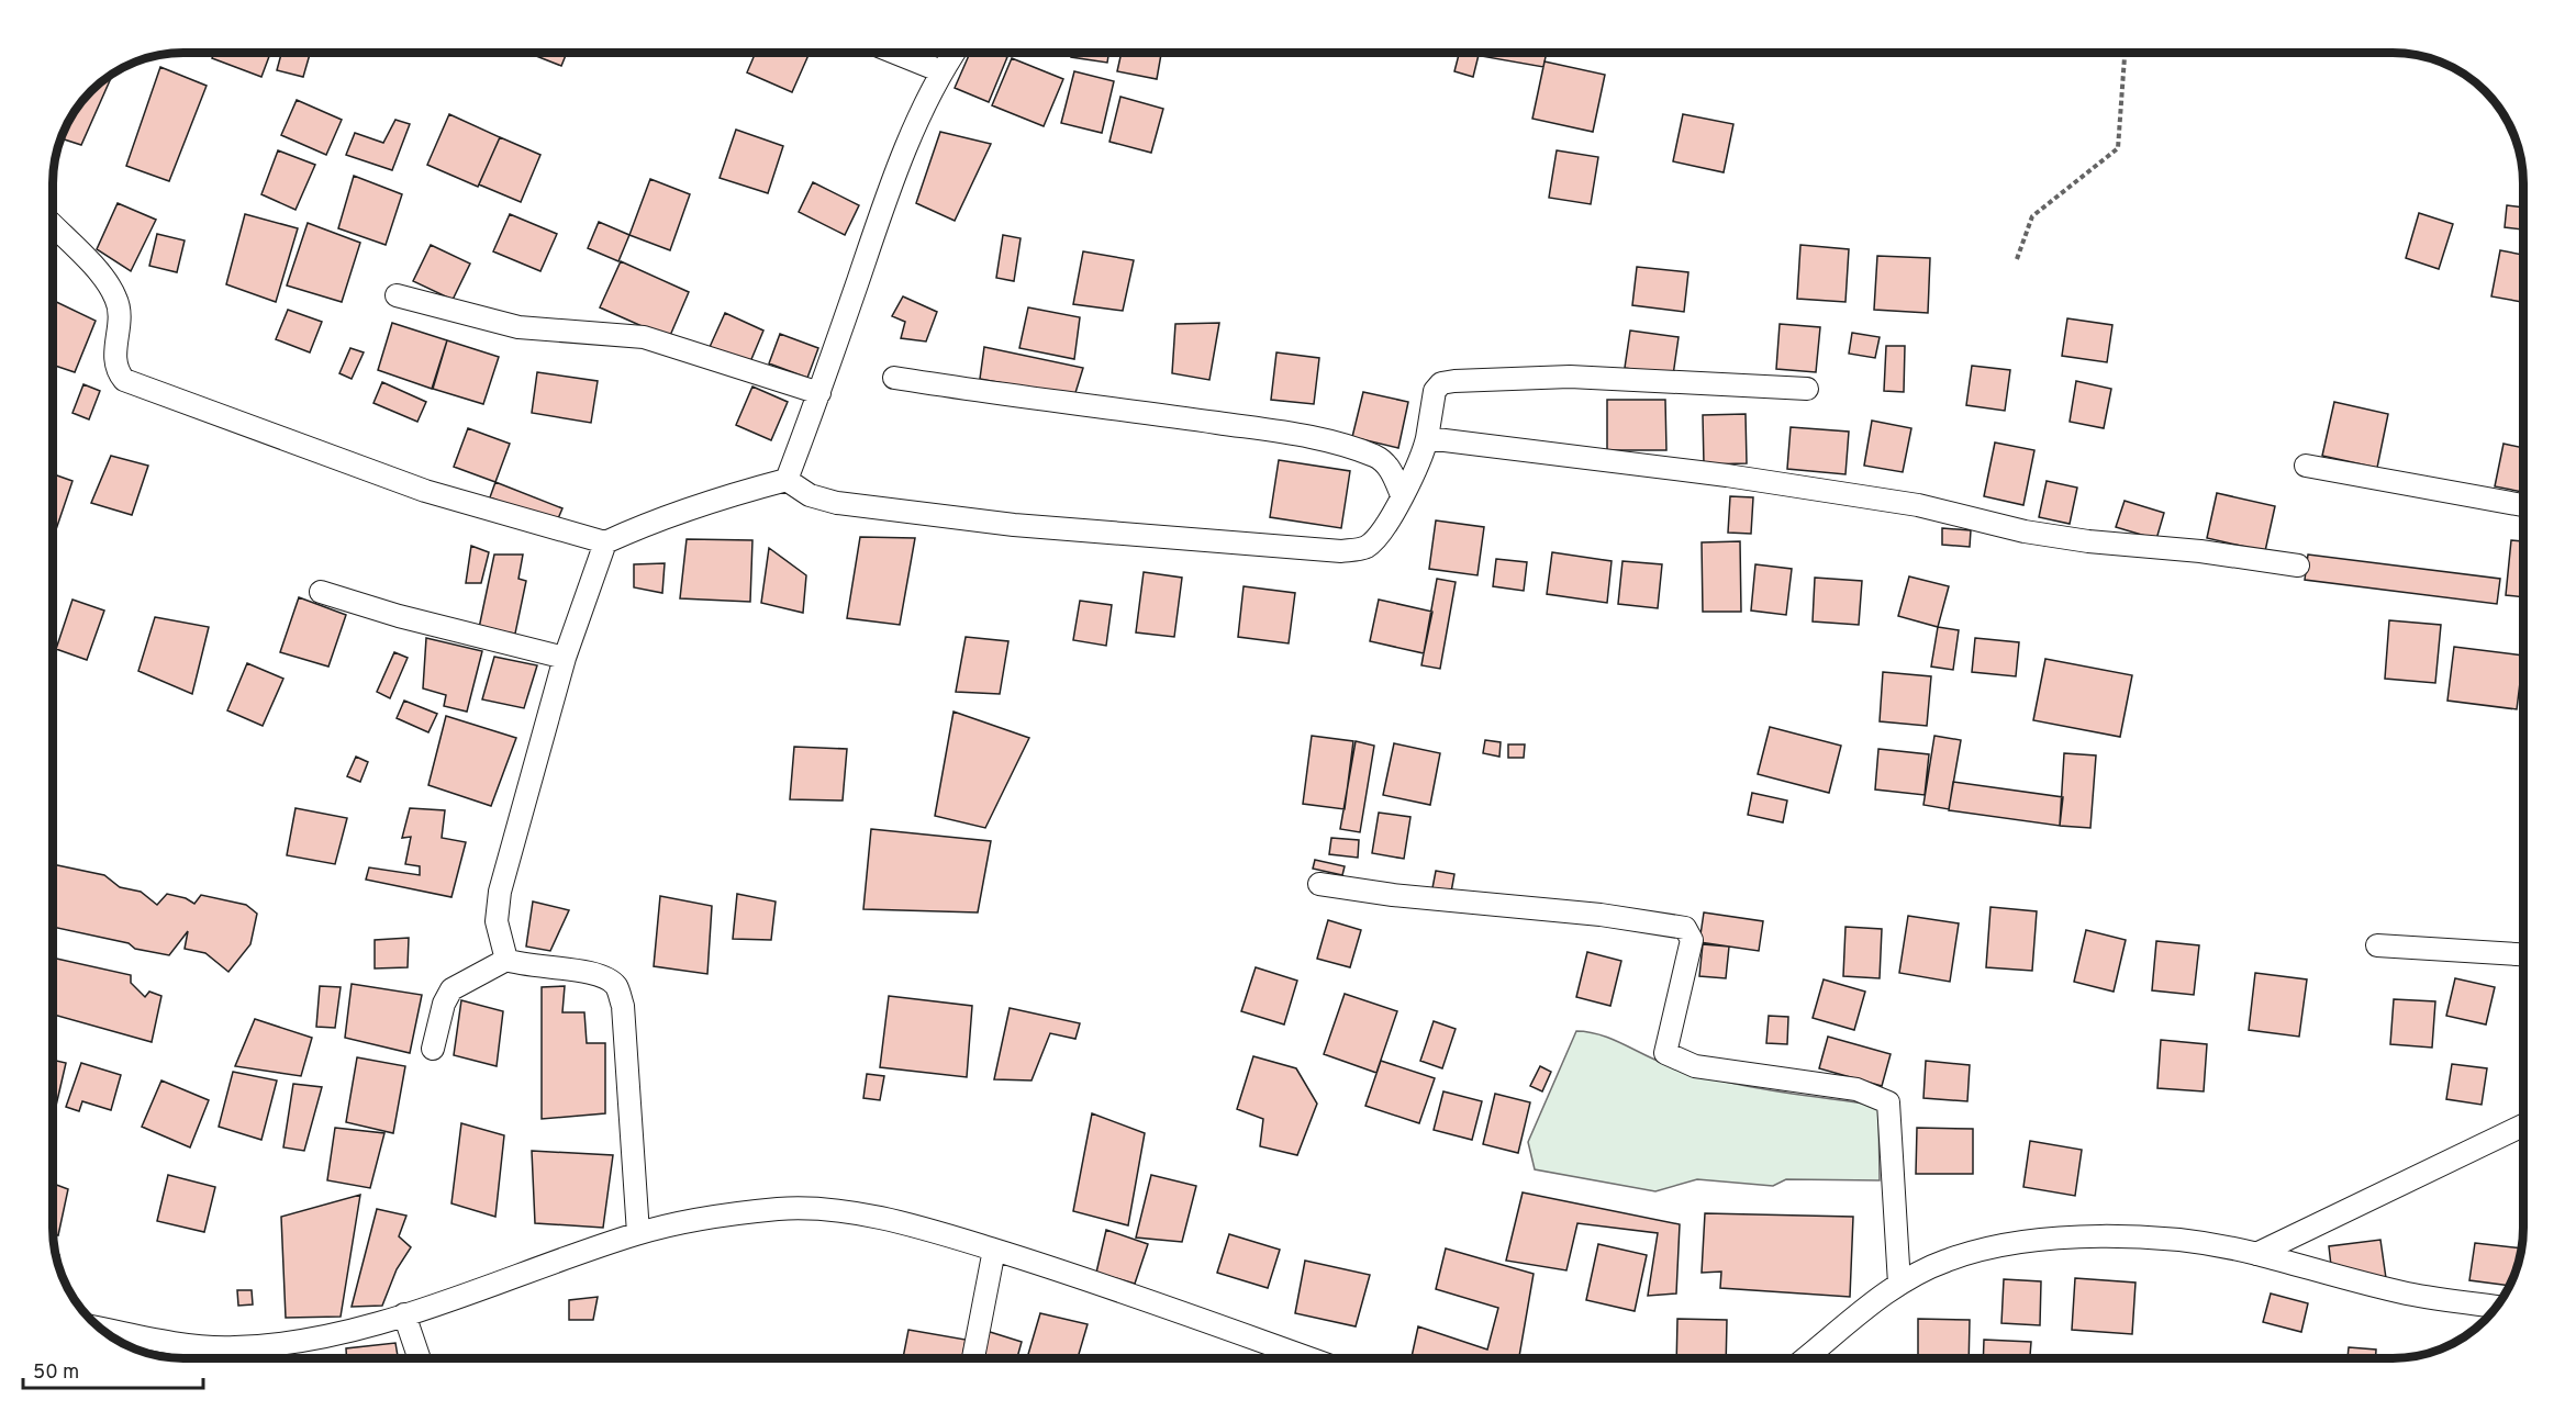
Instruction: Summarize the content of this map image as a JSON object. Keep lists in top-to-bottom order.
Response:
{
  "scale_bar": "50 m"
}
